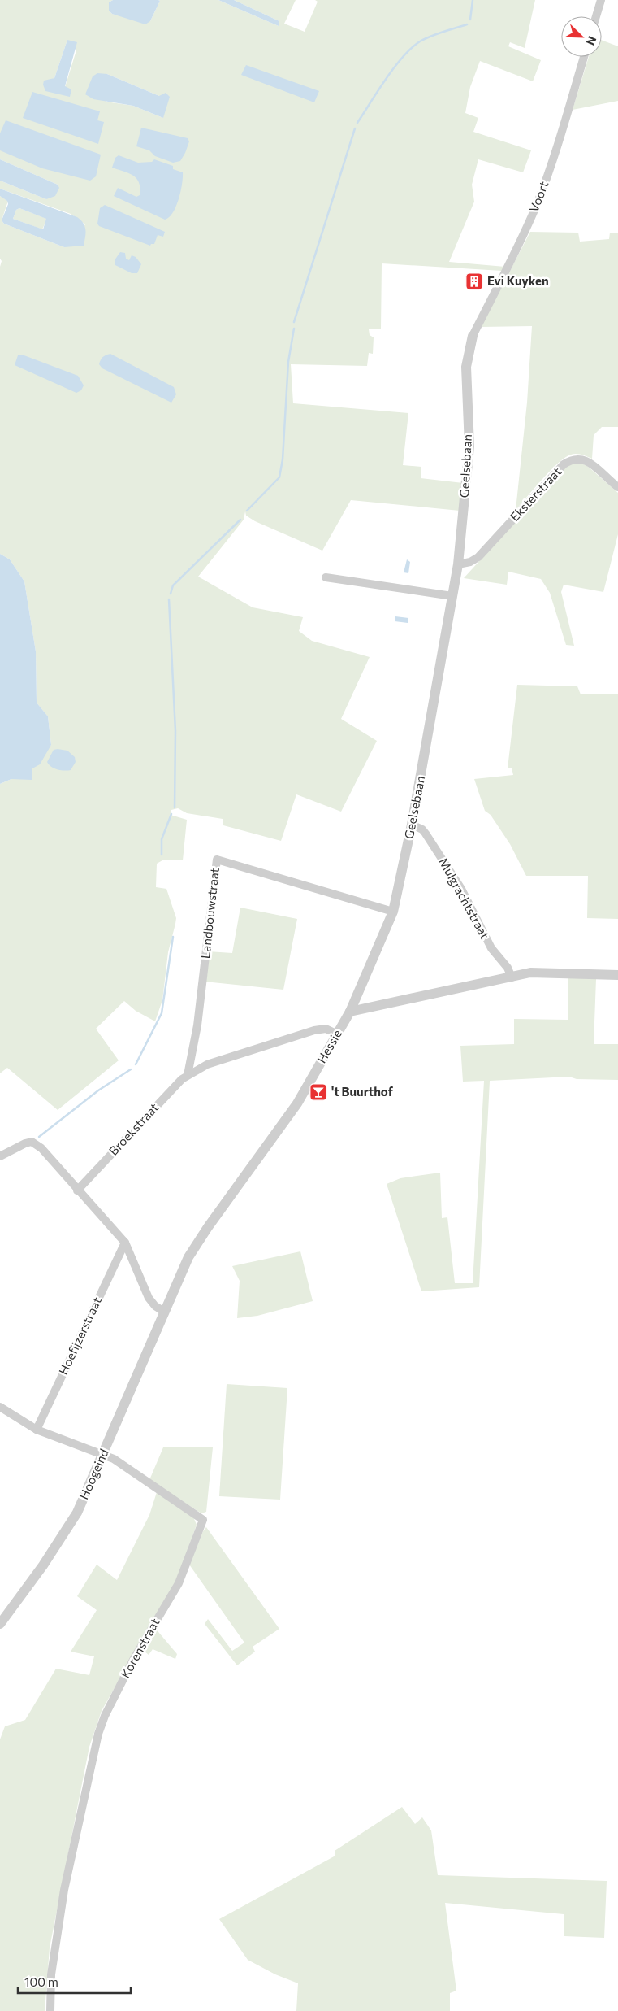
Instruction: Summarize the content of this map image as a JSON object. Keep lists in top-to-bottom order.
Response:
{
  "streets": {
    "street": [
      "Voort",
      "Geelsebaan",
      "Eksterstraat",
      "Mulgrachtstraat",
      "Landbouwstraat",
      "Hessie",
      "Broekstraat",
      "Hoefijzerstraat",
      "Hoogeind",
      "Korenstraat"
    ]
  },
  "crossings": [
    ["Voort", "Geelsebaan"],
    ["Geelsebaan", "Eksterstraat"],
    ["Geelsebaan", "Mulgrachtstraat"],
    ["Geelsebaan", "Landbouwstraat"],
    ["Geelsebaan", "Hessie"],
    ["Landbouwstraat", "Broekstraat"],
    ["Hessie", "Broekstraat"],
    ["Hessie", "Hoogeind"],
    ["Hoefijzerstraat", "Korenstraat"],
    ["Hoogeind", "Korenstraat"]
  ],
  "places": {
    "building": ["Evi Kuyken"],
    "bar": ["'t Buurthof"]
  },
  "scale_bar": "100 m",
  "north": "bottom right"
}
